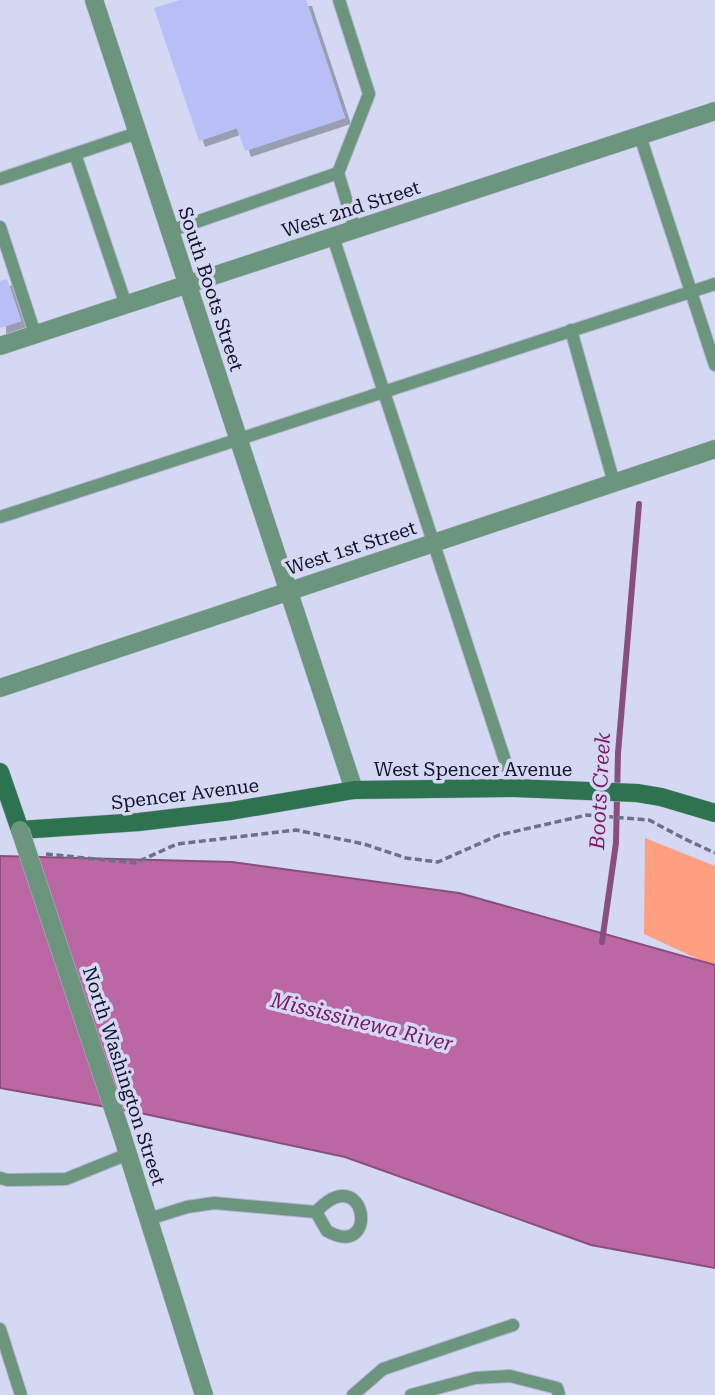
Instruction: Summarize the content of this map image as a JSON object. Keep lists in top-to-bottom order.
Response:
{
  "streets": {
    "main road": ["West Spencer Avenue", "Spencer Avenue", "North Washington Street"],
    "street": ["West 2nd Street", "South Boots Street", "West 1st Street"]
  },
  "crossings": [
    ["West 2nd Street", "South Boots Street"],
    ["South Boots Street", "West 1st Street"],
    ["South Boots Street", "West Spencer Avenue"],
    ["South Boots Street", "Spencer Avenue"],
    ["West Spencer Avenue", "Spencer Avenue"],
    ["Spencer Avenue", "North Washington Street"]
  ],
  "water": ["Boots Creek", "Mississinewa River"]
}
